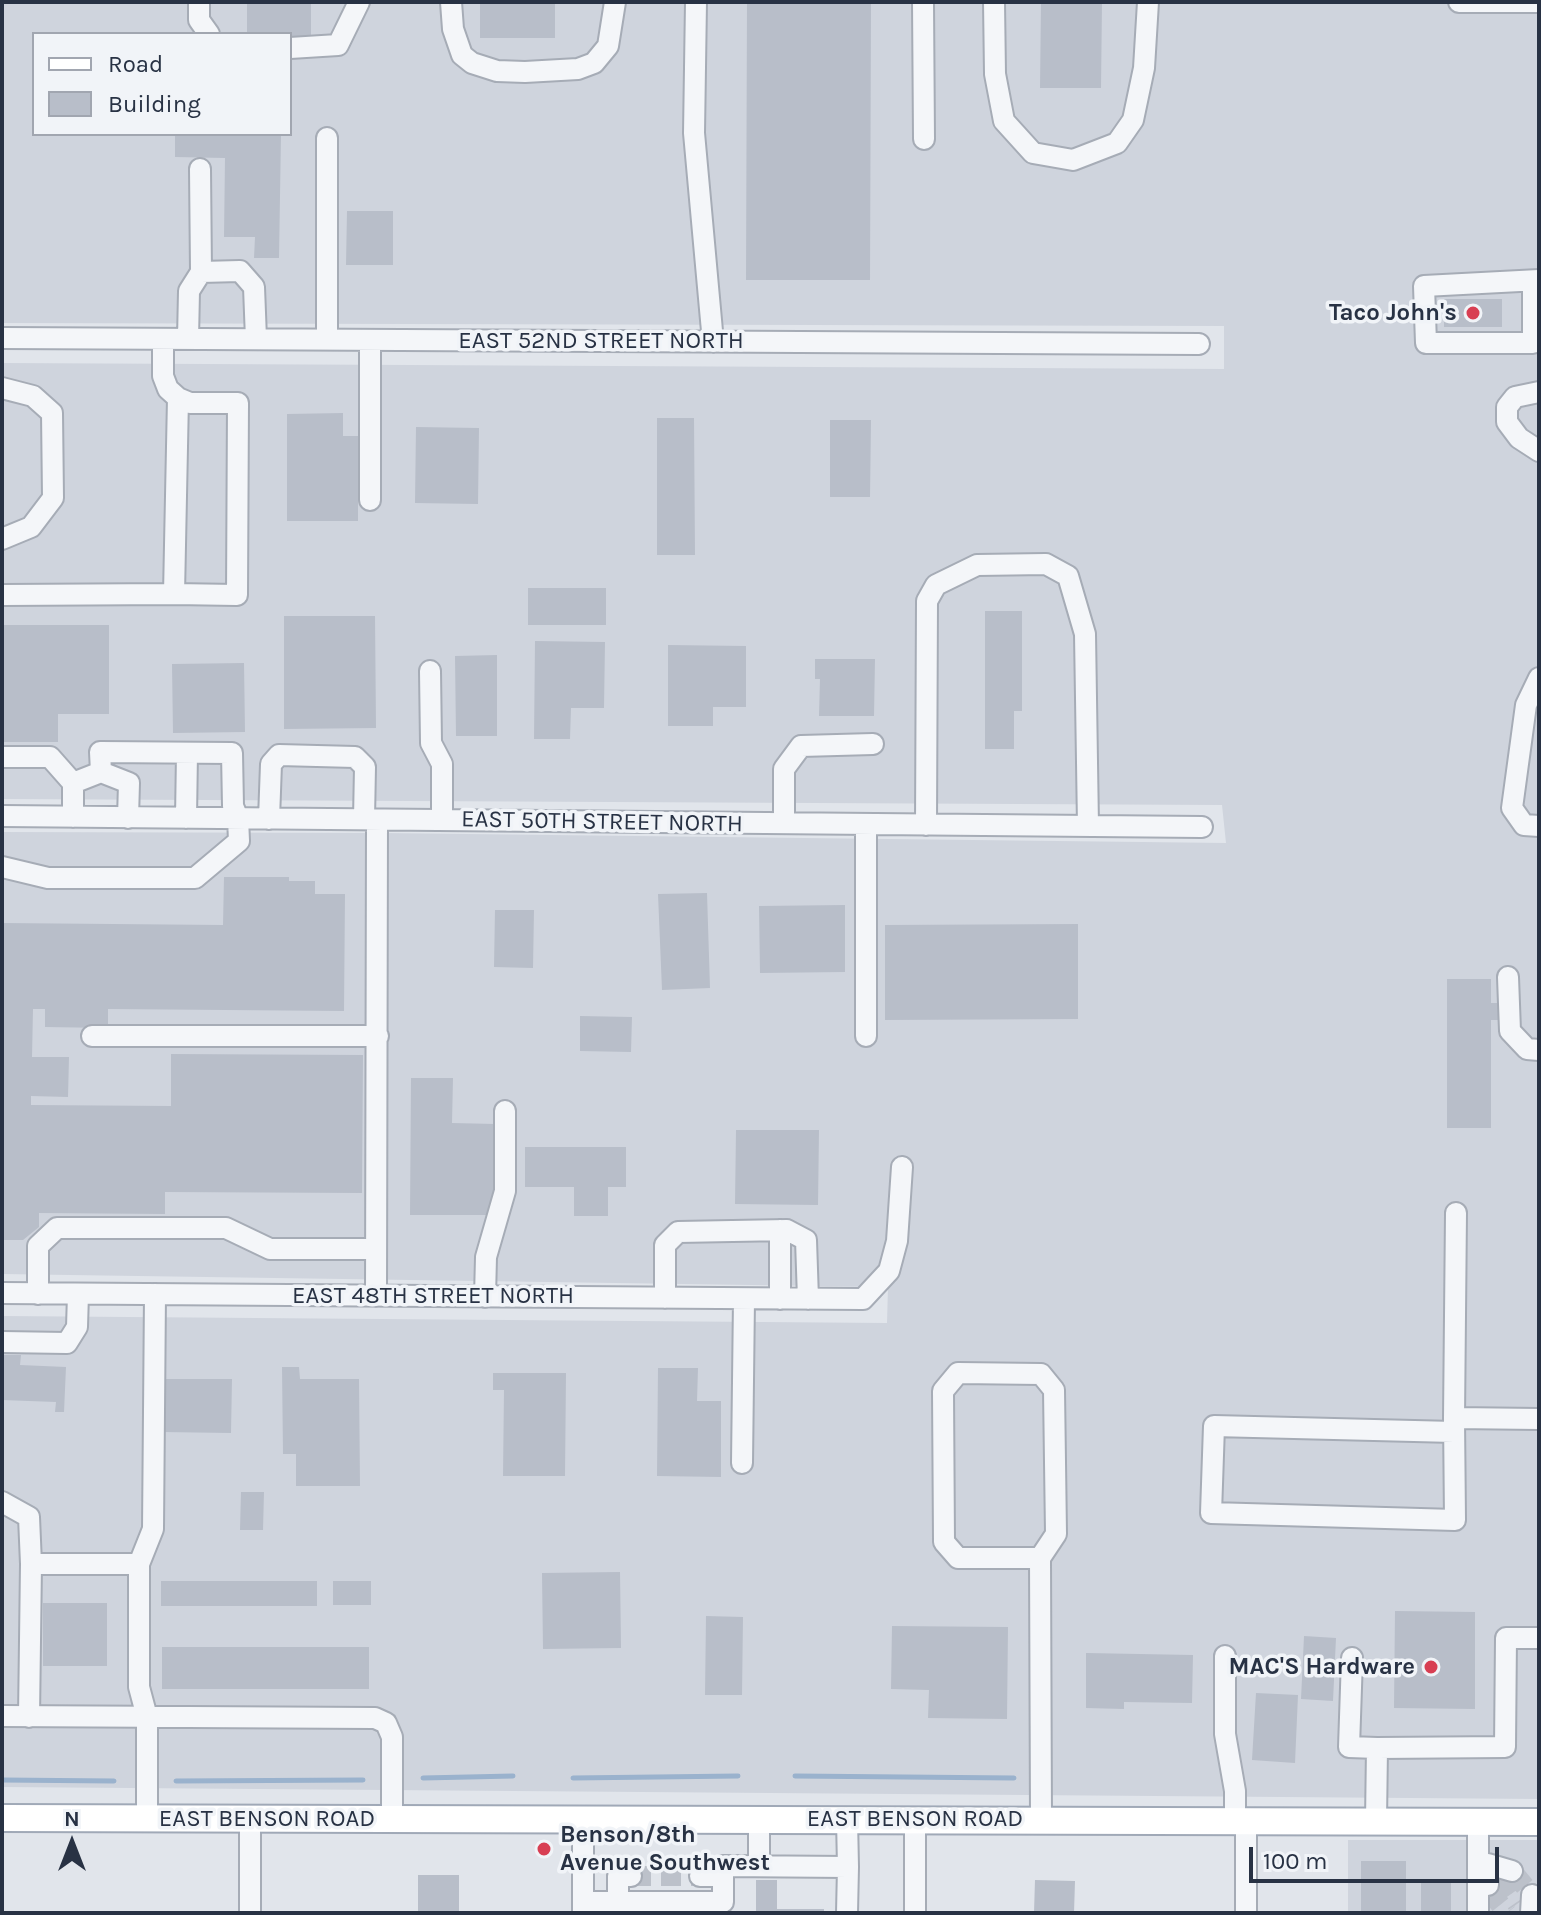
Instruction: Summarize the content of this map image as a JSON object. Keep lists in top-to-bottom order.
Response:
{
  "streets": {
    "main road": ["EAST BENSON ROAD"],
    "street": ["EAST 52ND STREET NORTH", "EAST 50TH STREET NORTH", "EAST 48TH STREET NORTH"]
  },
  "places": ["Taco John's", "MAC'S Hardware", "Benson/8th Avenue Southwest"],
  "legend": ["Road", "Building"],
  "scale_bar": "100 m",
  "north": "top"
}
